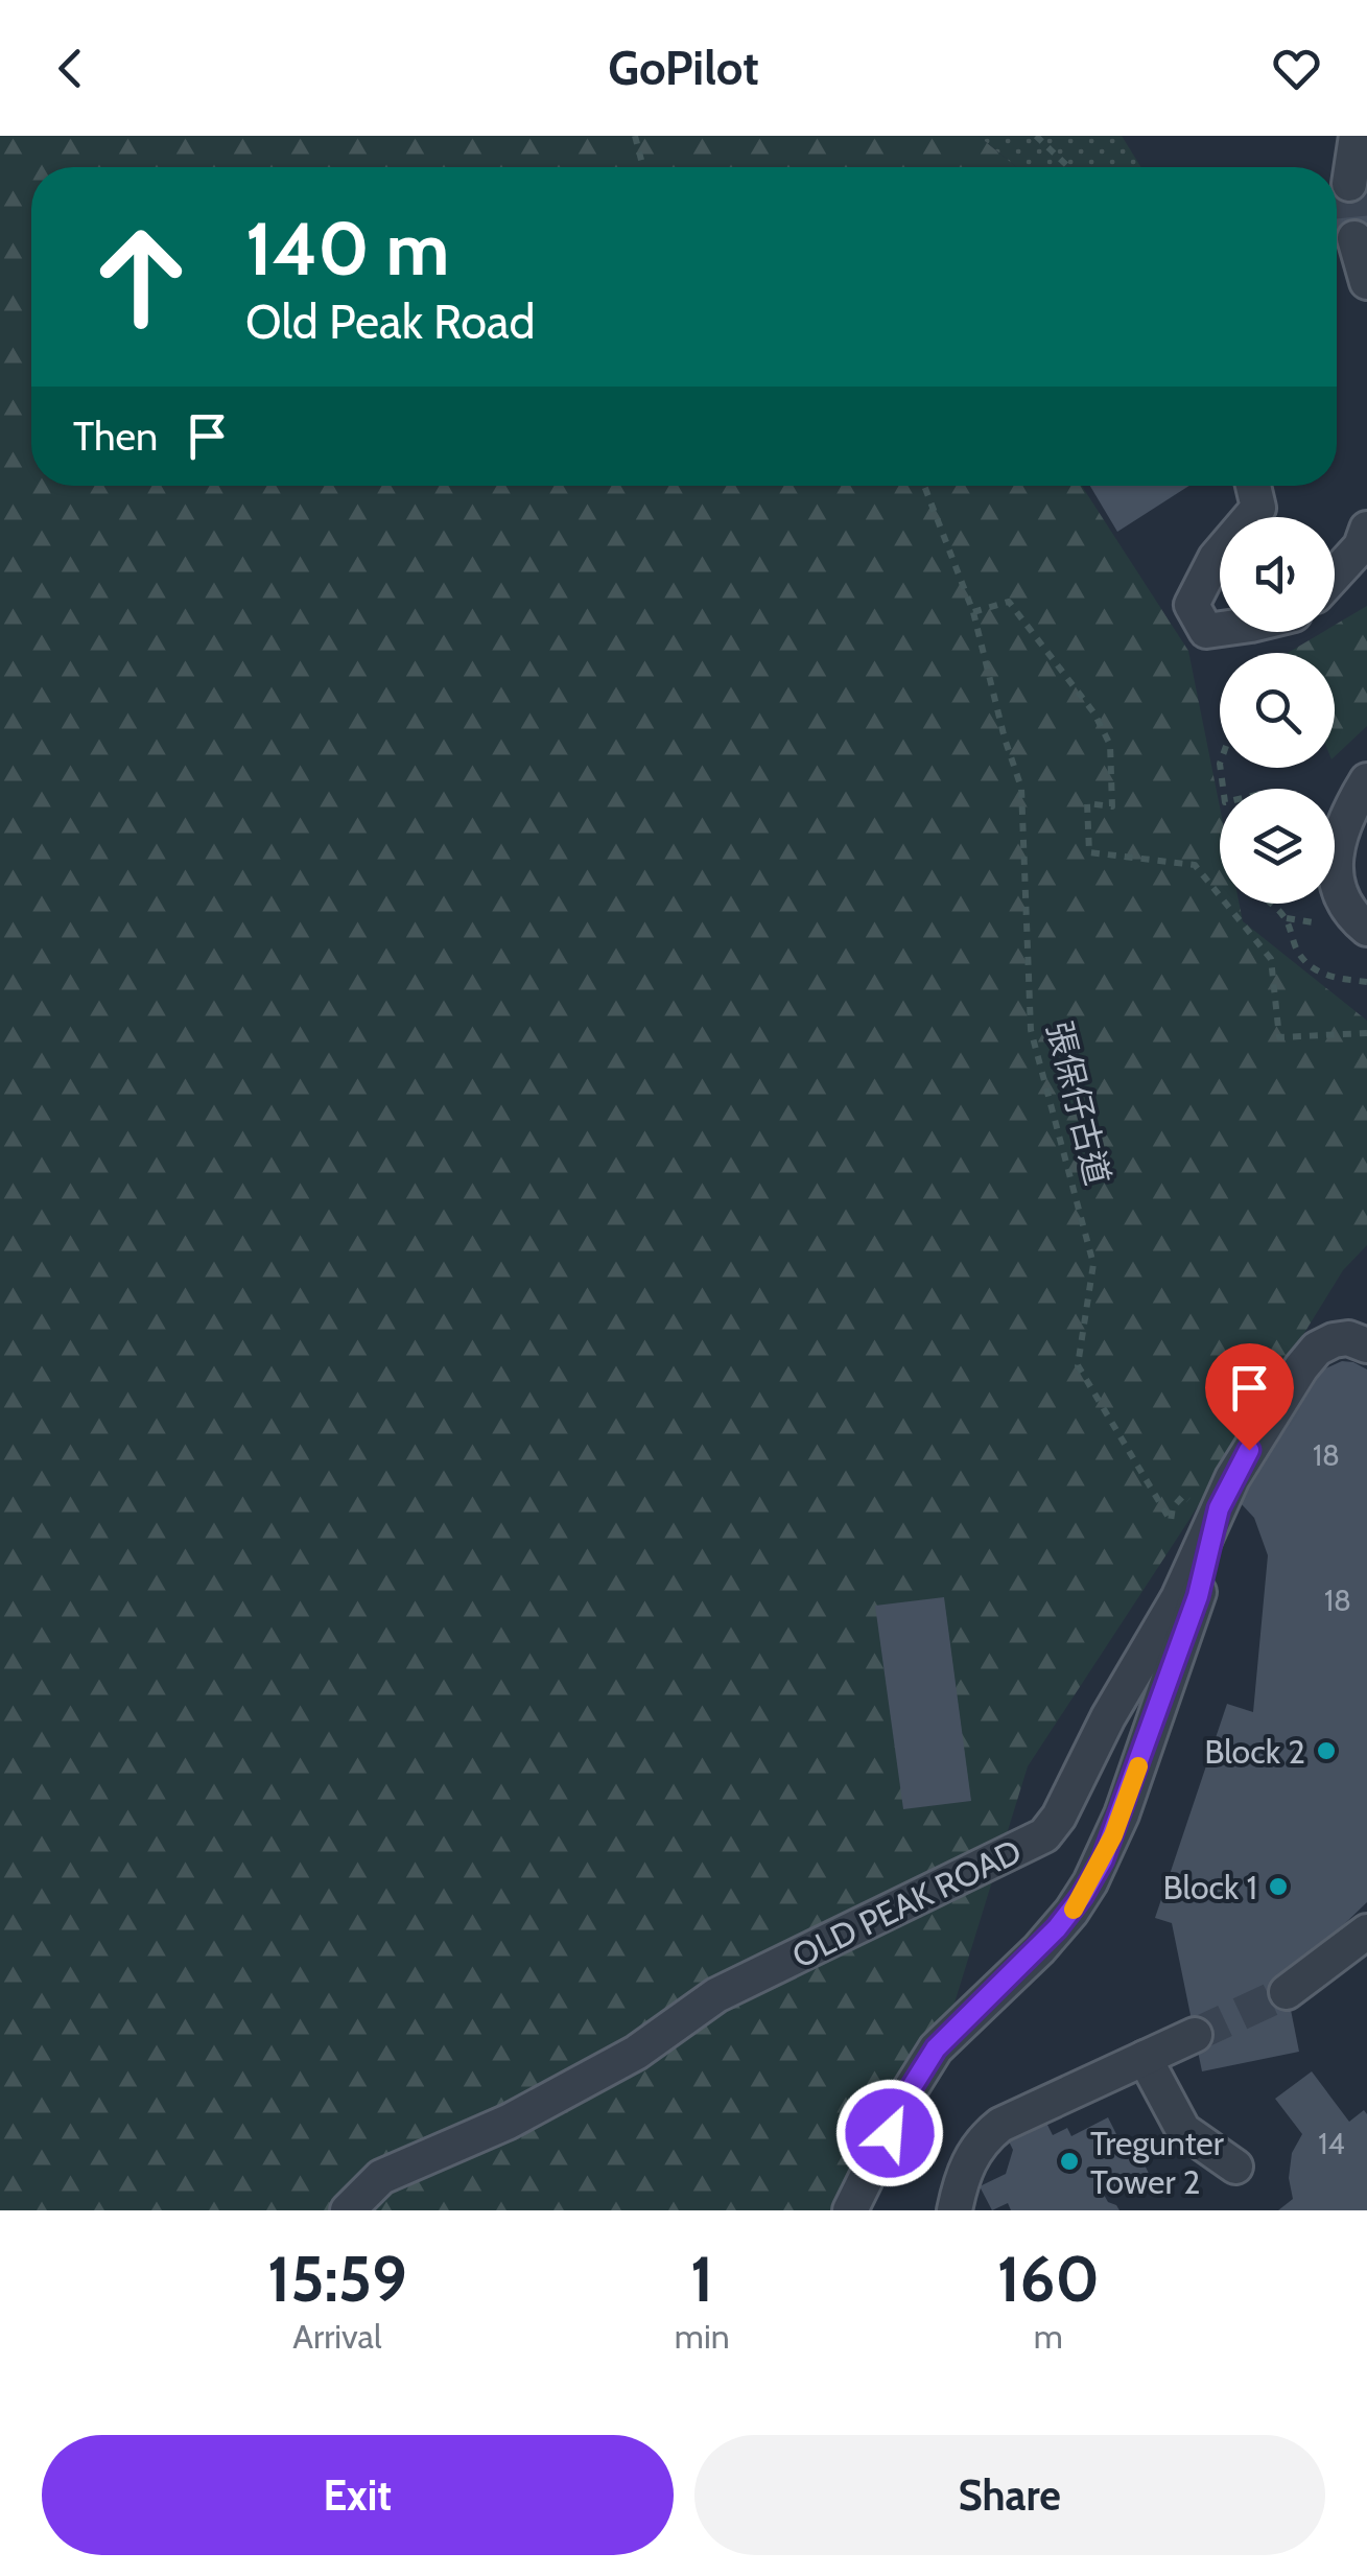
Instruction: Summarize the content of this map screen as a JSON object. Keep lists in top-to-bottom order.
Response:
{
  "streets": {
    "street": ["OLD PEAK ROAD"],
    "path": ["張保仔古道"]
  },
  "crossings": [
    ["張保仔古道", "OLD PEAK ROAD"]
  ],
  "places": ["Block 2", "Block 1", "Tregunter Tower 2"],
  "house_numbers": ["18", "18", "14"],
  "page": {
    "header": "GoPilot",
    "turn": ["140 m", "Old Peak Road"],
    "then": "Then",
    "eta": [
      "15:59",
      "Arrival",
      "1",
      "min",
      "160",
      "m"
    ],
    "buttons": ["Exit", "Share"]
  }
}
